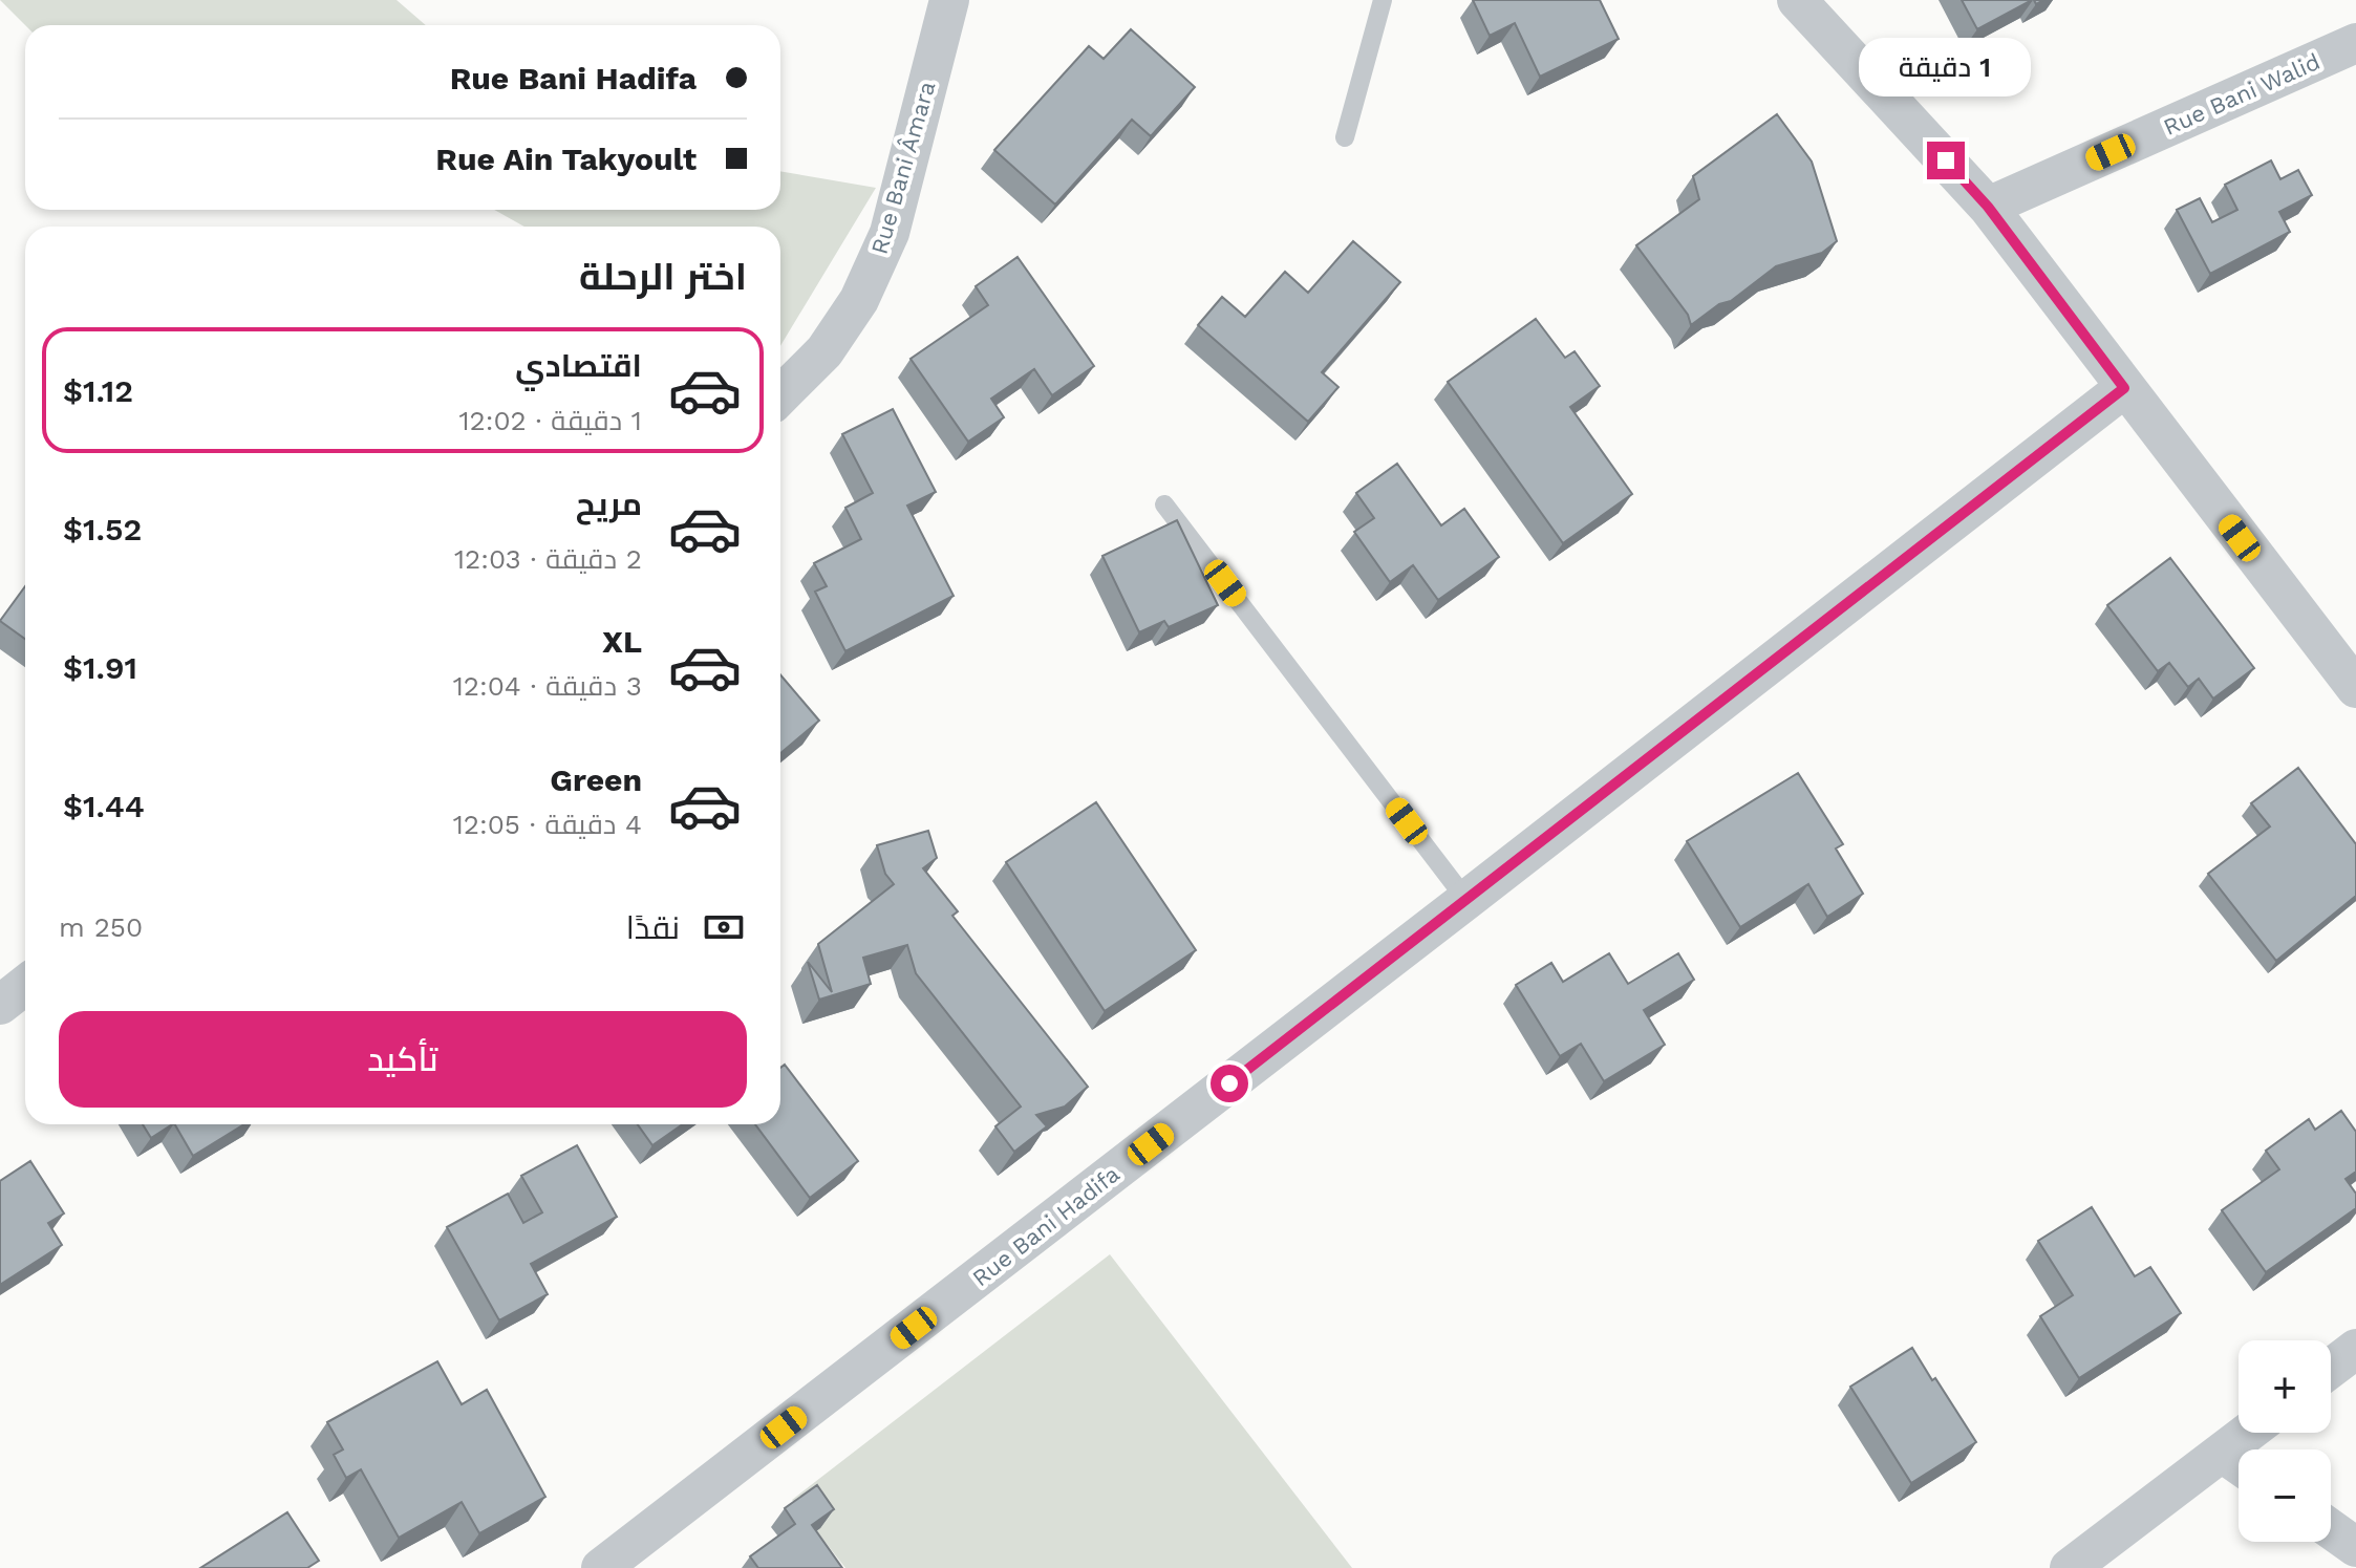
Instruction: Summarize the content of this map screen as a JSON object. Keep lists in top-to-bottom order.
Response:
{
  "streets": {
    "street": ["Rue Bani Walid", "Rue Bani Âmara", "Rue Bani Hadifa"]
  },
  "page": {
    "banner": ["Rue Bani Hadifa", "Rue Ain Takyoult"],
    "bubble": "1 دقيقة",
    "heading": "اختر الرحلة",
    "list": [
      {
        "name": "اقتصادي",
        "note": "1 دقيقة · 12:02",
        "value": "$1.12"
      },
      {
        "name": "مريح",
        "note": "2 دقيقة · 12:03",
        "value": "$1.52"
      },
      {
        "name": "XL",
        "note": "3 دقيقة · 12:04",
        "value": "$1.91"
      },
      {
        "name": "Green",
        "note": "4 دقيقة · 12:05",
        "value": "$1.44"
      }
    ],
    "pay": ["نقدًا", "250 m"],
    "buttons": "تأكيد",
    "map_buttons": ["+", "−"]
  }
}
